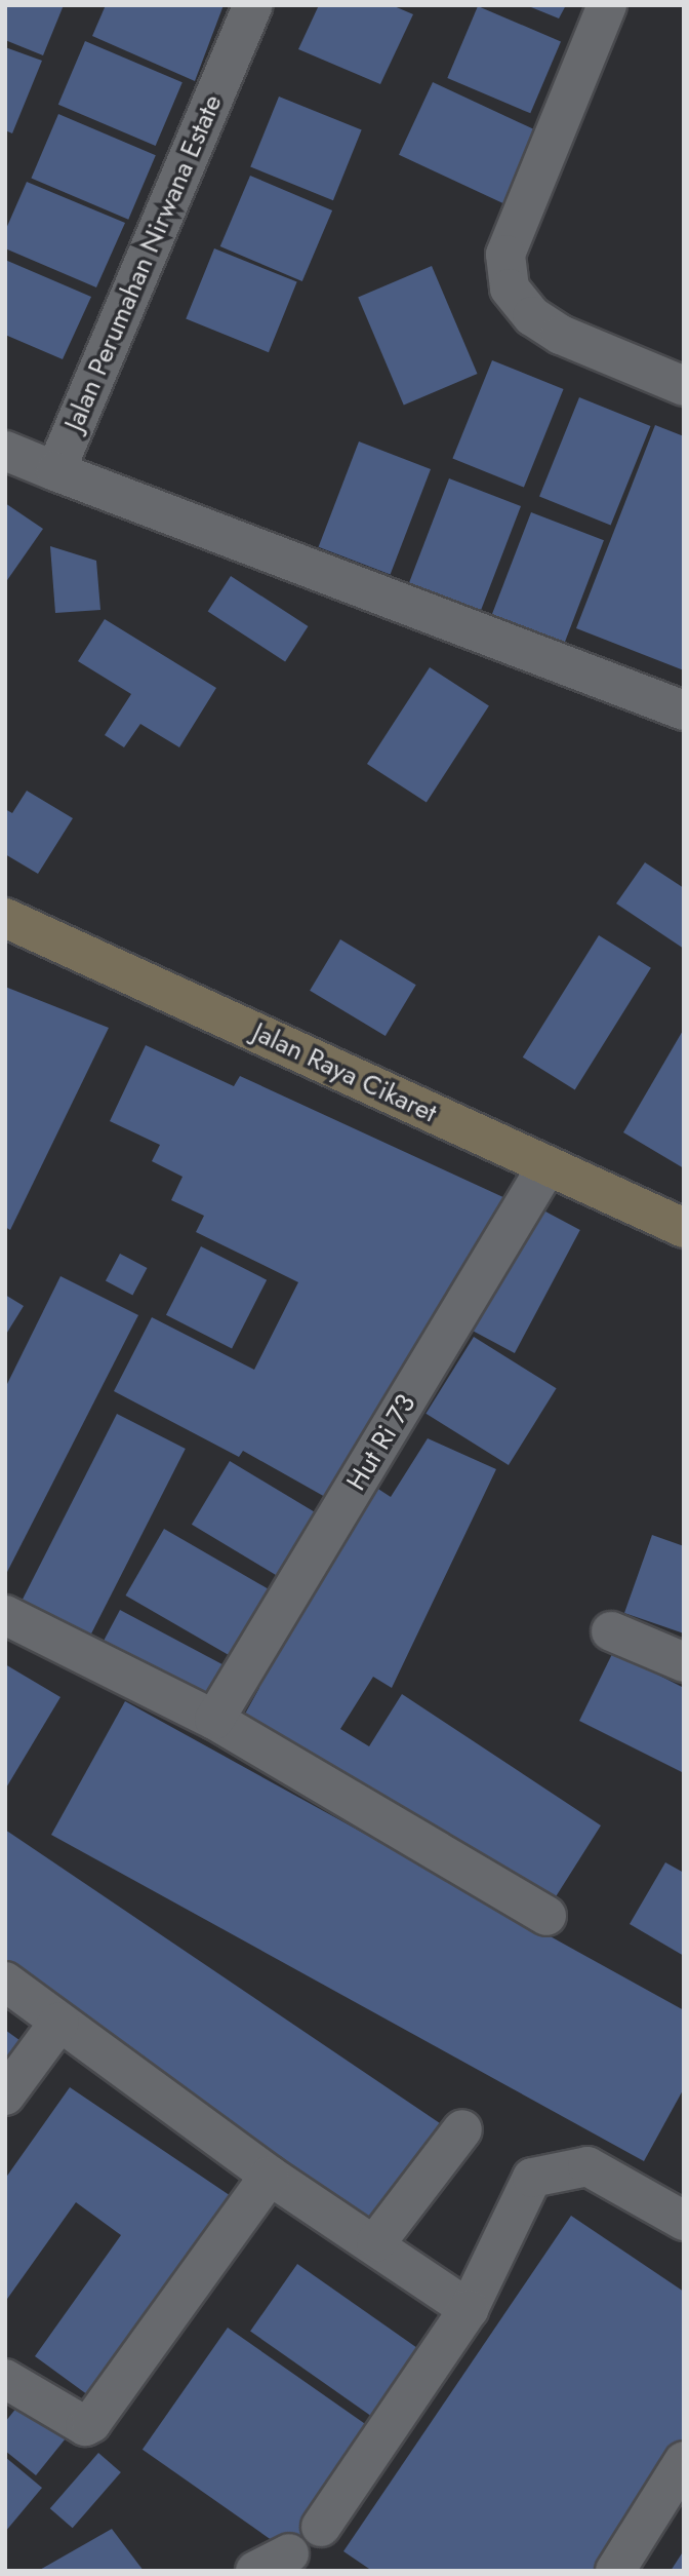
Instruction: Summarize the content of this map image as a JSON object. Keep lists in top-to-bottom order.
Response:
{
  "streets": {
    "main road": ["Jalan Raya Cikaret"],
    "street": ["Jalan Perumahan Nirwana Estate", "Hut Ri 73"]
  },
  "crossings": [
    ["Jalan Raya Cikaret", "Hut Ri 73"]
  ]
}
